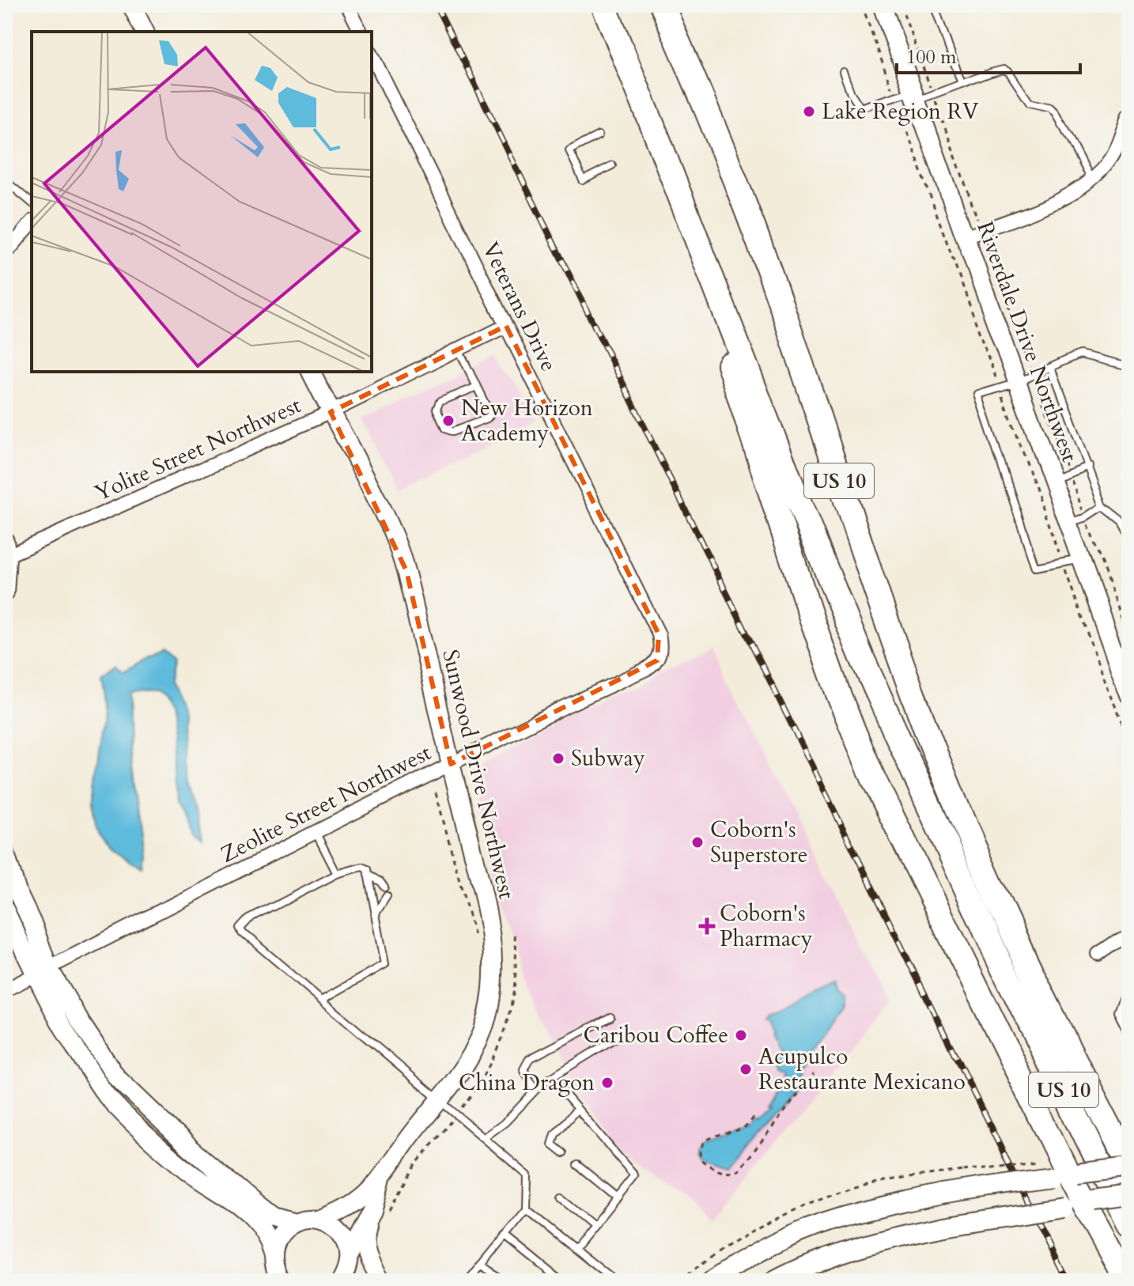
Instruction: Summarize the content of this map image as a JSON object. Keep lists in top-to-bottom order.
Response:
{
  "streets": {
    "highway": ["US 10"],
    "street": [
      "Veterans Drive",
      "Riverdale Drive Northwest",
      "Yolite Street Northwest",
      "Sunwood Drive Northwest",
      "Zeolite Street Northwest"
    ]
  },
  "crossings": [
    ["Veterans Drive", "Yolite Street Northwest"],
    ["Veterans Drive", "Zeolite Street Northwest"],
    ["Yolite Street Northwest", "Sunwood Drive Northwest"],
    ["Sunwood Drive Northwest", "Zeolite Street Northwest"]
  ],
  "places": {
    "other": [
      "Lake Region RV",
      "New Horizon Academy",
      "Subway",
      "Coborn's Superstore",
      "Caribou Coffee",
      "Acupulco Restaurante Mexicano",
      "China Dragon"
    ],
    "health": ["Coborn's Pharmacy"]
  },
  "scale_bar": "100 m"
}
